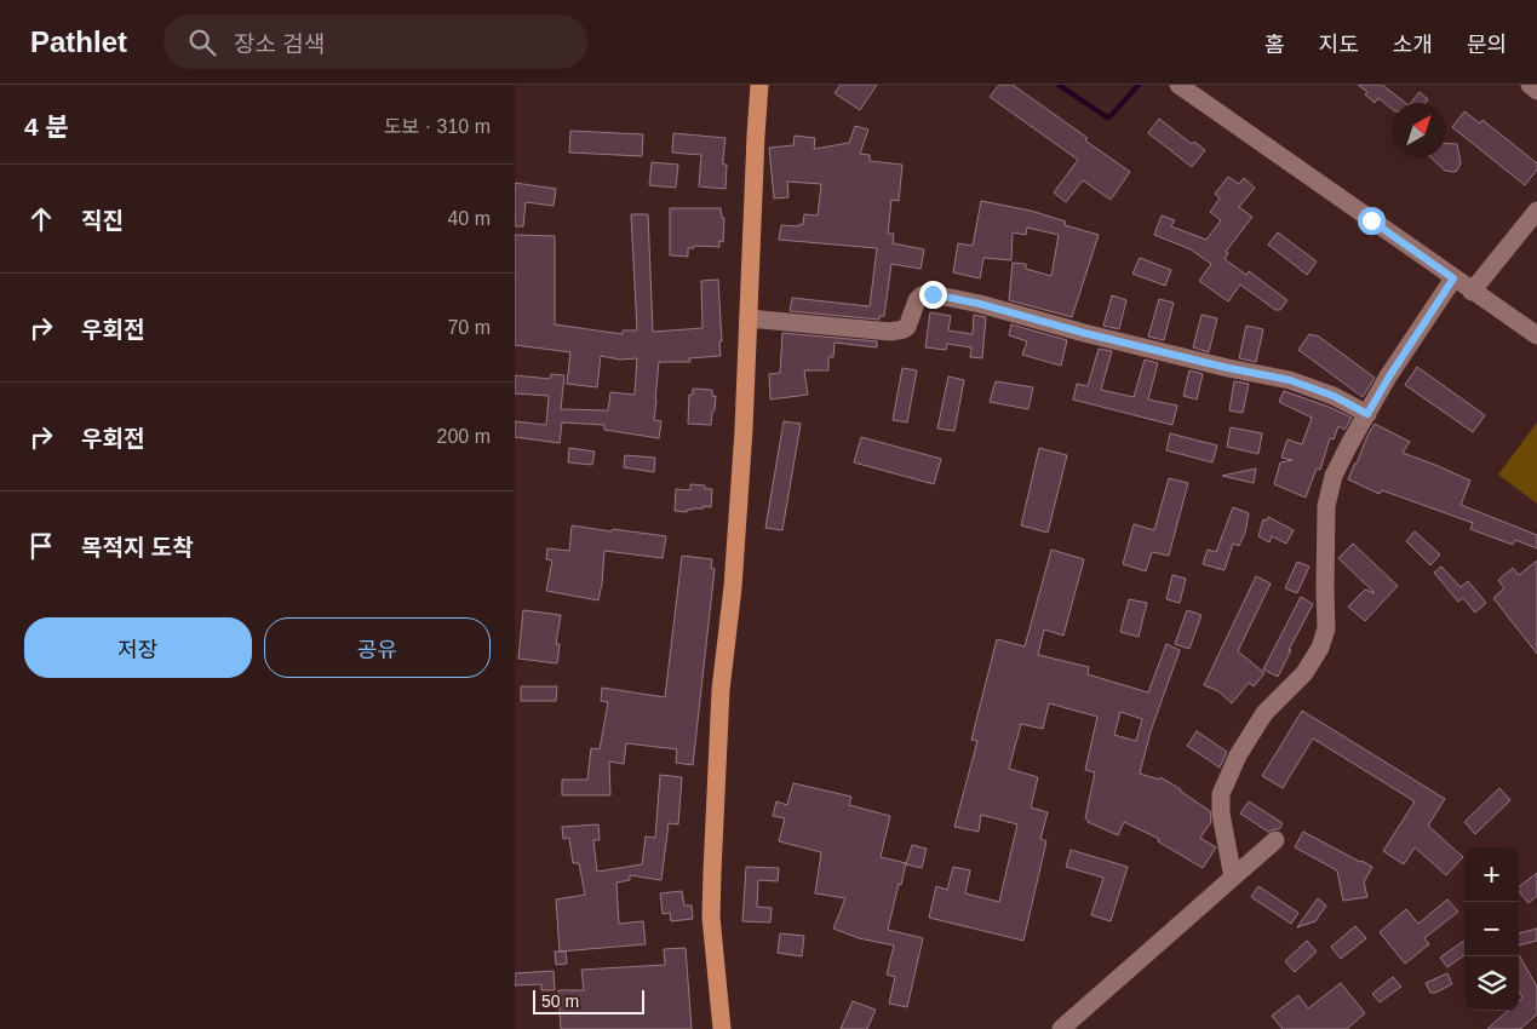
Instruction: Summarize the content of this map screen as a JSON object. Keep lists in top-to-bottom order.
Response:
{
  "scale_bar": "50 m",
  "north": "top right",
  "page": {
    "header": "Pathlet",
    "search": "장소 검색",
    "nav": [
      "홈",
      "지도",
      "소개",
      "문의"
    ],
    "heading": ["4 분", "도보 · 310 m"],
    "list": [
      ["직진", "40 m"],
      ["우회전", "70 m"],
      ["우회전", "200 m"],
      "목적지 도착"
    ],
    "buttons": ["저장", "공유"],
    "map_buttons": ["+", "−"],
    "scale": "50 m"
  }
}
